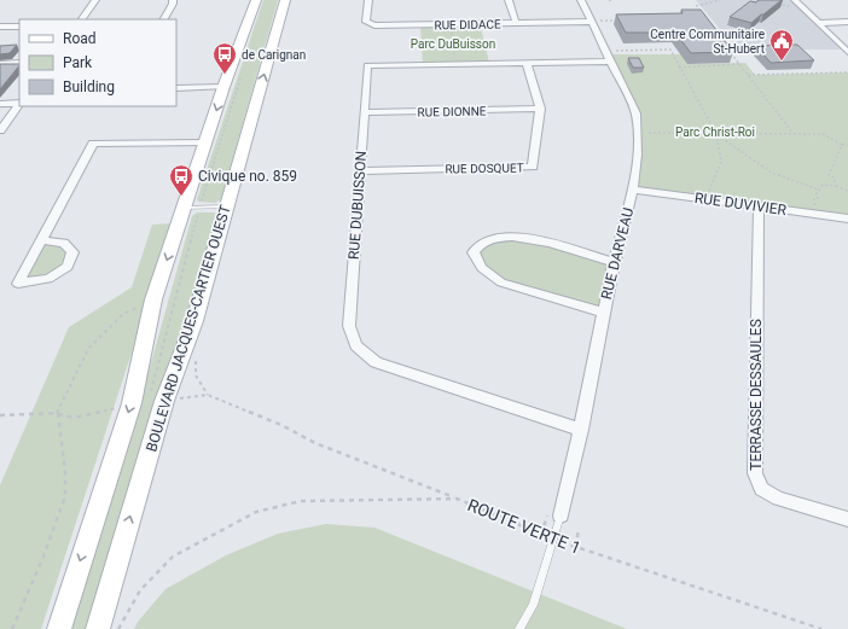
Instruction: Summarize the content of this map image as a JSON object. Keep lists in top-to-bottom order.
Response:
{
  "streets": {
    "main road": ["BOULEVARD JACQUES-CARTIER OUEST"],
    "street": [
      "RUE DIDACE",
      "RUE DIONNE",
      "RUE DOSQUET",
      "RUE DUVIVIER",
      "RUE DUBUISSON",
      "RUE DARVEAU",
      "TERRASSE DESSAULES"
    ],
    "path": ["ROUTE VERTE 1"]
  },
  "crossings": [
    ["RUE DIDACE", "RUE DARVEAU"],
    ["RUE DIONNE", "RUE DOSQUET"],
    ["RUE DIONNE", "RUE DUBUISSON"],
    ["RUE DOSQUET", "RUE DUBUISSON"],
    ["RUE DUVIVIER", "RUE DARVEAU"],
    ["RUE DUVIVIER", "TERRASSE DESSAULES"],
    ["RUE DUBUISSON", "RUE DARVEAU"]
  ],
  "parks": ["Parc DuBuisson", "Parc Christ-Roi"],
  "places": {
    "public building": ["Centre Communitaire St-Hubert"],
    "bus stop": ["de Carignan", "Civique no. 859"]
  },
  "legend": ["Road", "Park", "Building"]
}
